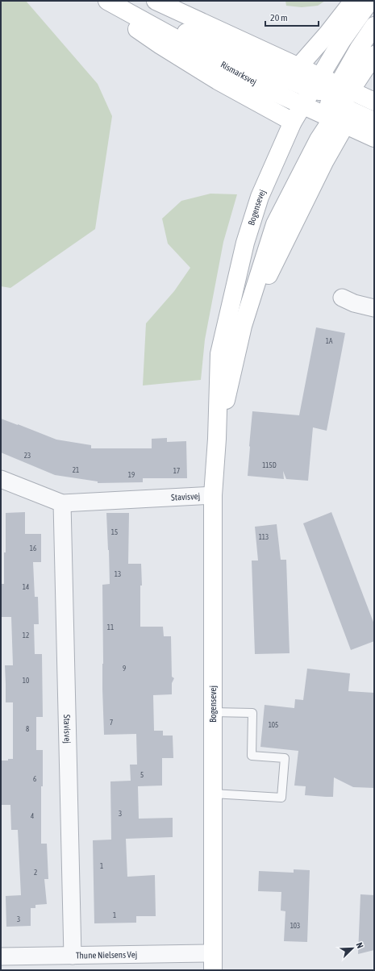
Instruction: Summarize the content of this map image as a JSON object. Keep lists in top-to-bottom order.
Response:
{
  "streets": {
    "main road": ["Rismarksvej", "Bogensevej"],
    "street": ["Stavisvej", "Thune Nielsens Vej"]
  },
  "crossings": [
    ["Rismarksvej", "Bogensevej"],
    ["Bogensevej", "Stavisvej"],
    ["Bogensevej", "Thune Nielsens Vej"],
    ["Stavisvej", "Thune Nielsens Vej"]
  ],
  "house_numbers": [
    "1A",
    "23",
    "115D",
    "21",
    "17",
    "19",
    "15",
    "113",
    "16",
    "13",
    "14",
    "11",
    "12",
    "9",
    "10",
    "7",
    "105",
    "8",
    "5",
    "6",
    "3",
    "4",
    "1",
    "2",
    "1",
    "3",
    "103"
  ],
  "scale_bar": "20 m",
  "north": "top right"
}
